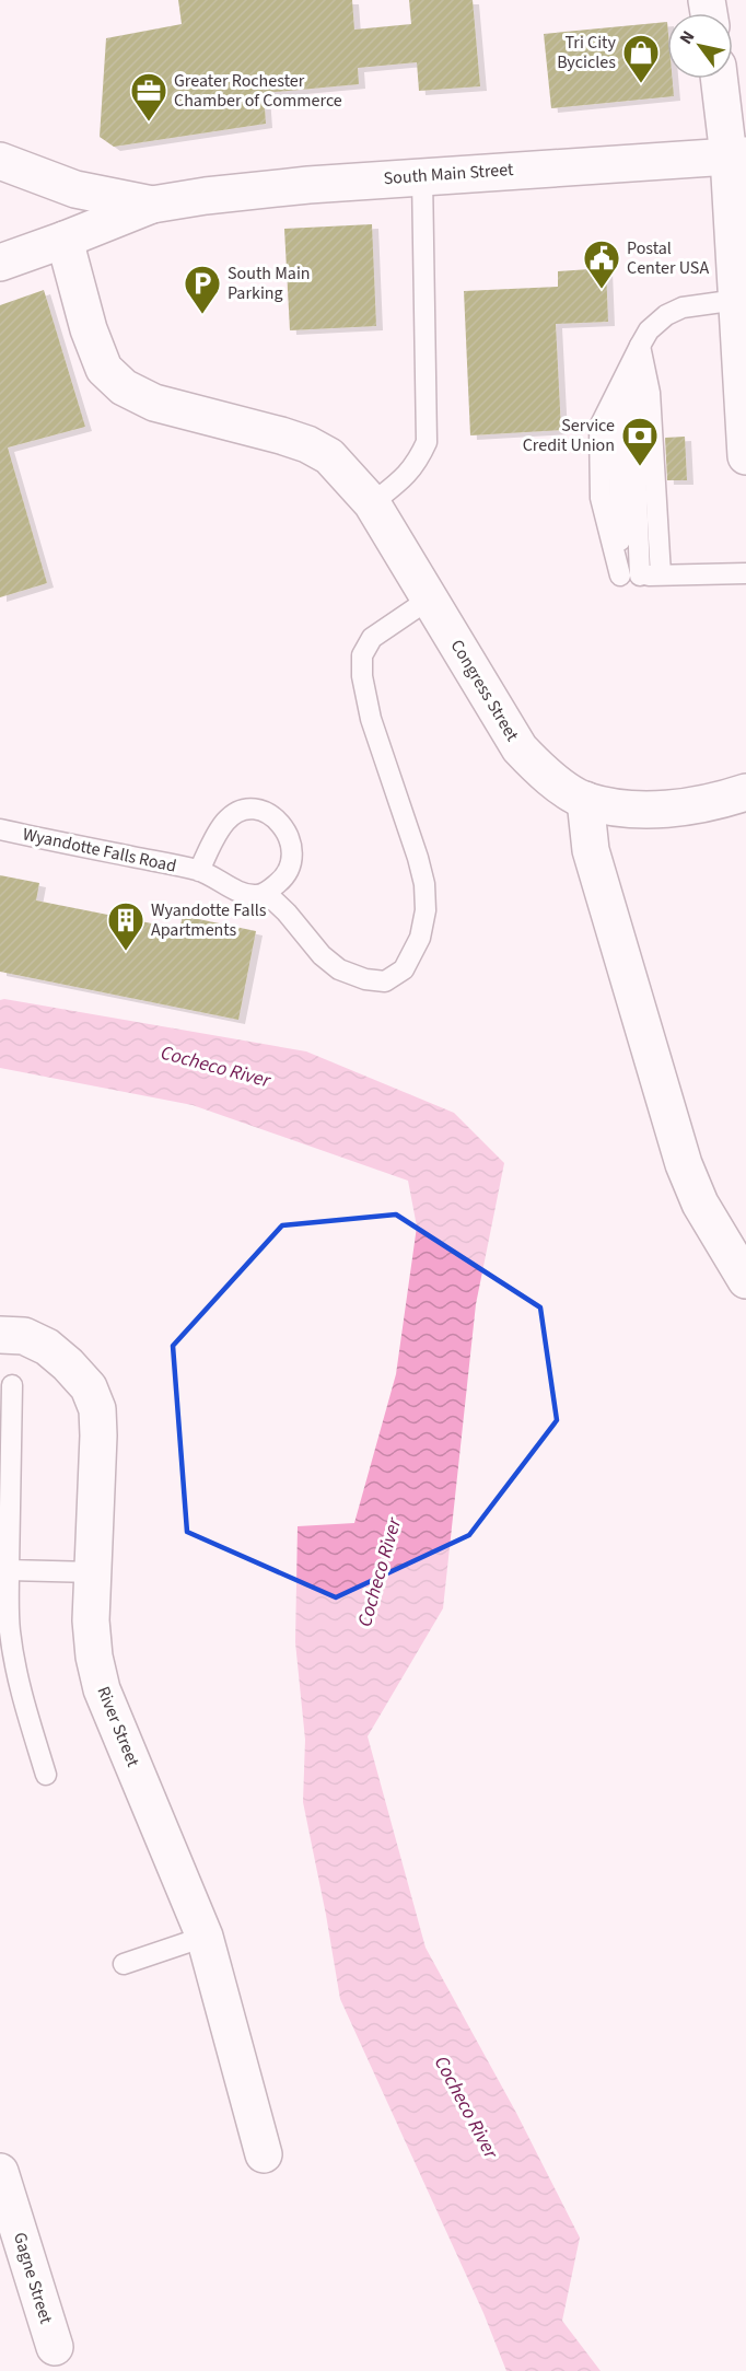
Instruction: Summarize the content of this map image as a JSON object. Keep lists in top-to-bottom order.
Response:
{
  "streets": {
    "street": [
      "South Main Street",
      "Congress Street",
      "River Street",
      "Gagne Street"
    ],
    "lane": ["Wyandotte Falls Road"]
  },
  "water": ["Cocheco River"],
  "places": {
    "shop": ["Tri City Bycicles"],
    "office": ["Greater Rochester Chamber of Commerce"],
    "public building": ["Postal Center USA"],
    "parking": ["South Main Parking"],
    "bank": ["Service Credit Union"],
    "building": ["Wyandotte Falls Apartments"]
  },
  "north": "top left"
}
